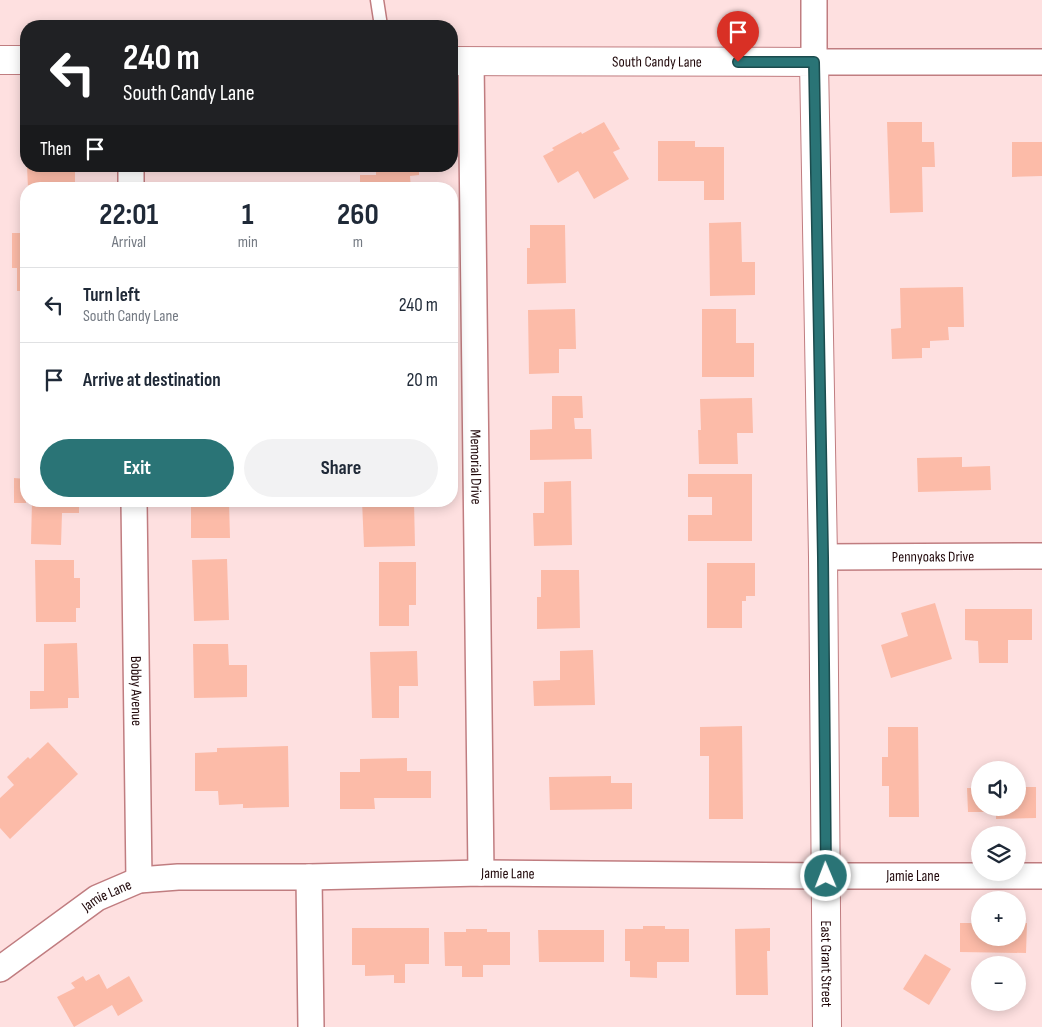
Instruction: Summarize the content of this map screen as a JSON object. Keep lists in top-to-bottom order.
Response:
{
  "streets": {
    "main road": ["South Candy Lane", "East Grant Street"],
    "street": [
      "Memorial Drive",
      "Pennyoaks Drive",
      "Bobby Avenue",
      "Jamie Lane"
    ]
  },
  "crossings": [
    ["South Candy Lane", "Memorial Drive"],
    ["South Candy Lane", "East Grant Street"],
    ["Memorial Drive", "Jamie Lane"],
    ["Pennyoaks Drive", "East Grant Street"],
    ["Bobby Avenue", "Jamie Lane"],
    ["Jamie Lane", "East Grant Street"]
  ],
  "page": {
    "turn": ["240 m", "South Candy Lane"],
    "then": "Then",
    "eta": [
      "22:01",
      "Arrival",
      "1",
      "min",
      "260",
      "m"
    ],
    "list": [
      {
        "name": "Turn left",
        "note": "South Candy Lane",
        "value": "240 m"
      },
      {
        "name": "Arrive at destination",
        "value": "20 m"
      }
    ],
    "buttons": ["Exit", "Share"],
    "map_buttons": ["+", "−"]
  }
}
